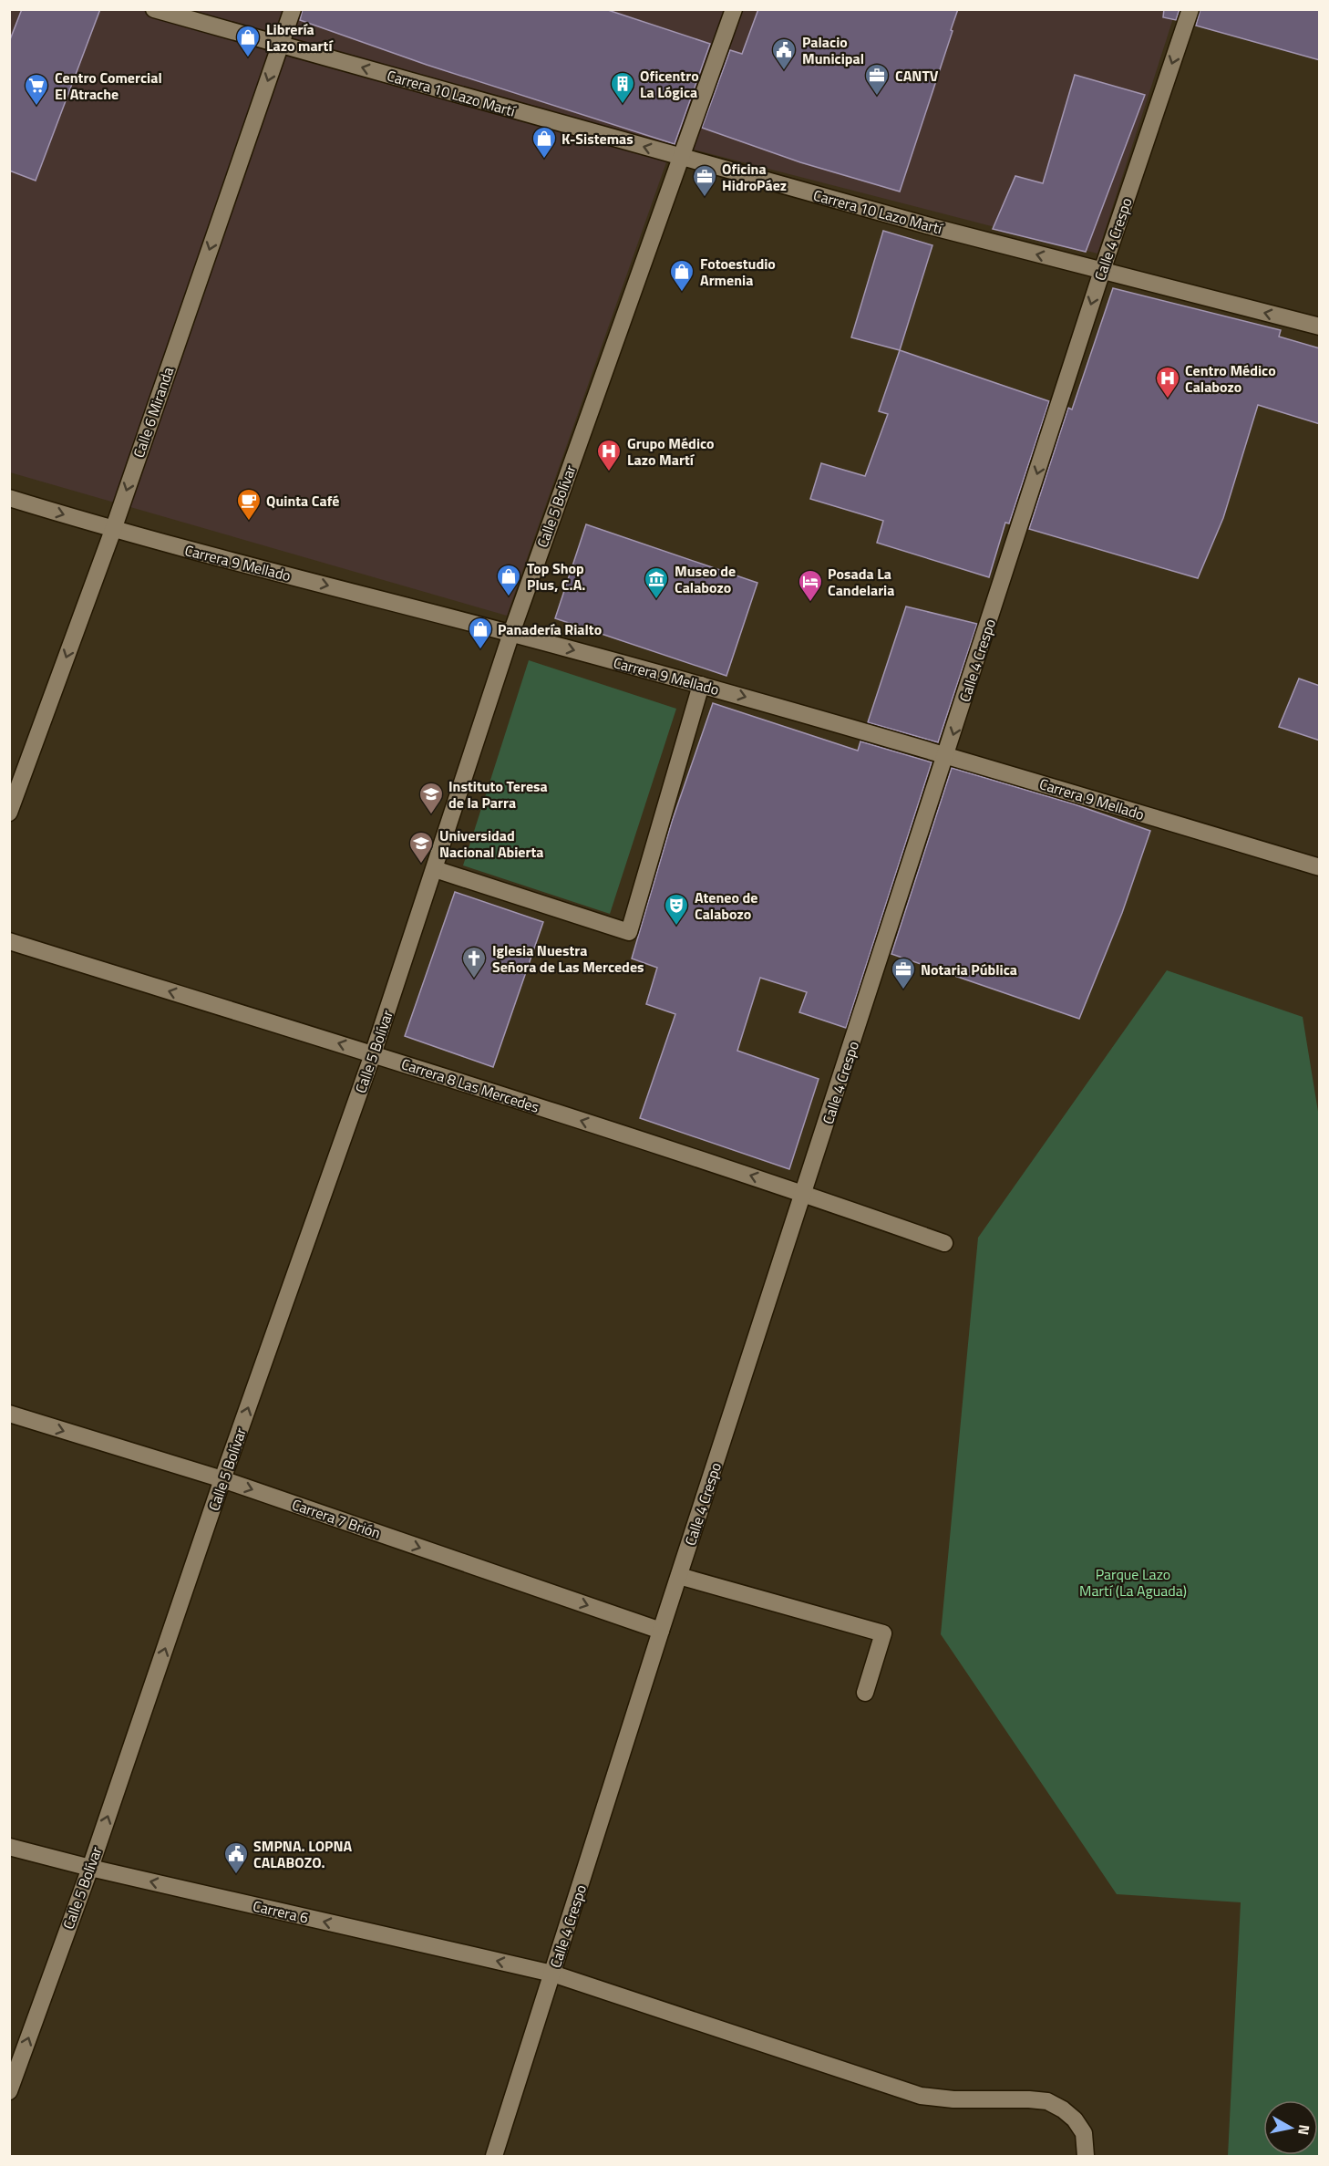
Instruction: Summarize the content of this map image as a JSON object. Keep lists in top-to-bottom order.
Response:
{
  "streets": {
    "street": [
      "Carrera 10 Lazo Martí",
      "Calle 4 Crespo",
      "Calle 6 Miranda",
      "Calle 5 Bolívar",
      "Carrera 9 Mellado",
      "Carrera 8 Las Mercedes",
      "Carrera 7 Brión",
      "Carrera 6"
    ]
  },
  "crossings": [
    ["Carrera 10 Lazo Martí", "Calle 4 Crespo"],
    ["Carrera 10 Lazo Martí", "Calle 6 Miranda"],
    ["Carrera 10 Lazo Martí", "Calle 5 Bolívar"],
    ["Calle 4 Crespo", "Carrera 9 Mellado"],
    ["Calle 4 Crespo", "Carrera 8 Las Mercedes"],
    ["Calle 4 Crespo", "Carrera 7 Brión"],
    ["Calle 4 Crespo", "Carrera 6"],
    ["Calle 6 Miranda", "Carrera 9 Mellado"],
    ["Calle 5 Bolívar", "Carrera 9 Mellado"],
    ["Calle 5 Bolívar", "Carrera 8 Las Mercedes"],
    ["Calle 5 Bolívar", "Carrera 7 Brión"],
    ["Calle 5 Bolívar", "Carrera 6"]
  ],
  "one_way": [
    "Carrera 10 Lazo Martí",
    "Calle 6 Miranda",
    "Calle 5 Bolívar",
    "Carrera 9 Mellado",
    "Carrera 8 Las Mercedes",
    "Carrera 7 Brión",
    "Carrera 6"
  ],
  "parks": ["Parque Lazo Martí (La Aguada)"],
  "places": {
    "shop": [
      "Librería Lazo martí",
      "K-Sistemas",
      "Fotoestudio Armenia",
      "Top Shop Plus, C.A.",
      "Panadería Rialto"
    ],
    "public building": ["Palacio Municipal", "SMPNA. LOPNA CALABOZO."],
    "office": ["CANTV", "Oficina HidroPáez", "Notaria Pública"],
    "building": ["Oficentro La Lógica"],
    "supermarket": ["Centro Comercial El Atrache"],
    "hospital": ["Centro Médico Calabozo", "Grupo Médico Lazo Martí"],
    "cafe": ["Quinta Café"],
    "museum": ["Museo de Calabozo"],
    "hotel": ["Posada La Candelaria"],
    "school or university": ["Instituto Teresa de la Parra", "Universidad Nacional Abierta"],
    "theatre": ["Ateneo de Calabozo"],
    "church": ["Iglesia Nuestra Señora de Las Mercedes"]
  },
  "north": "right"
}
